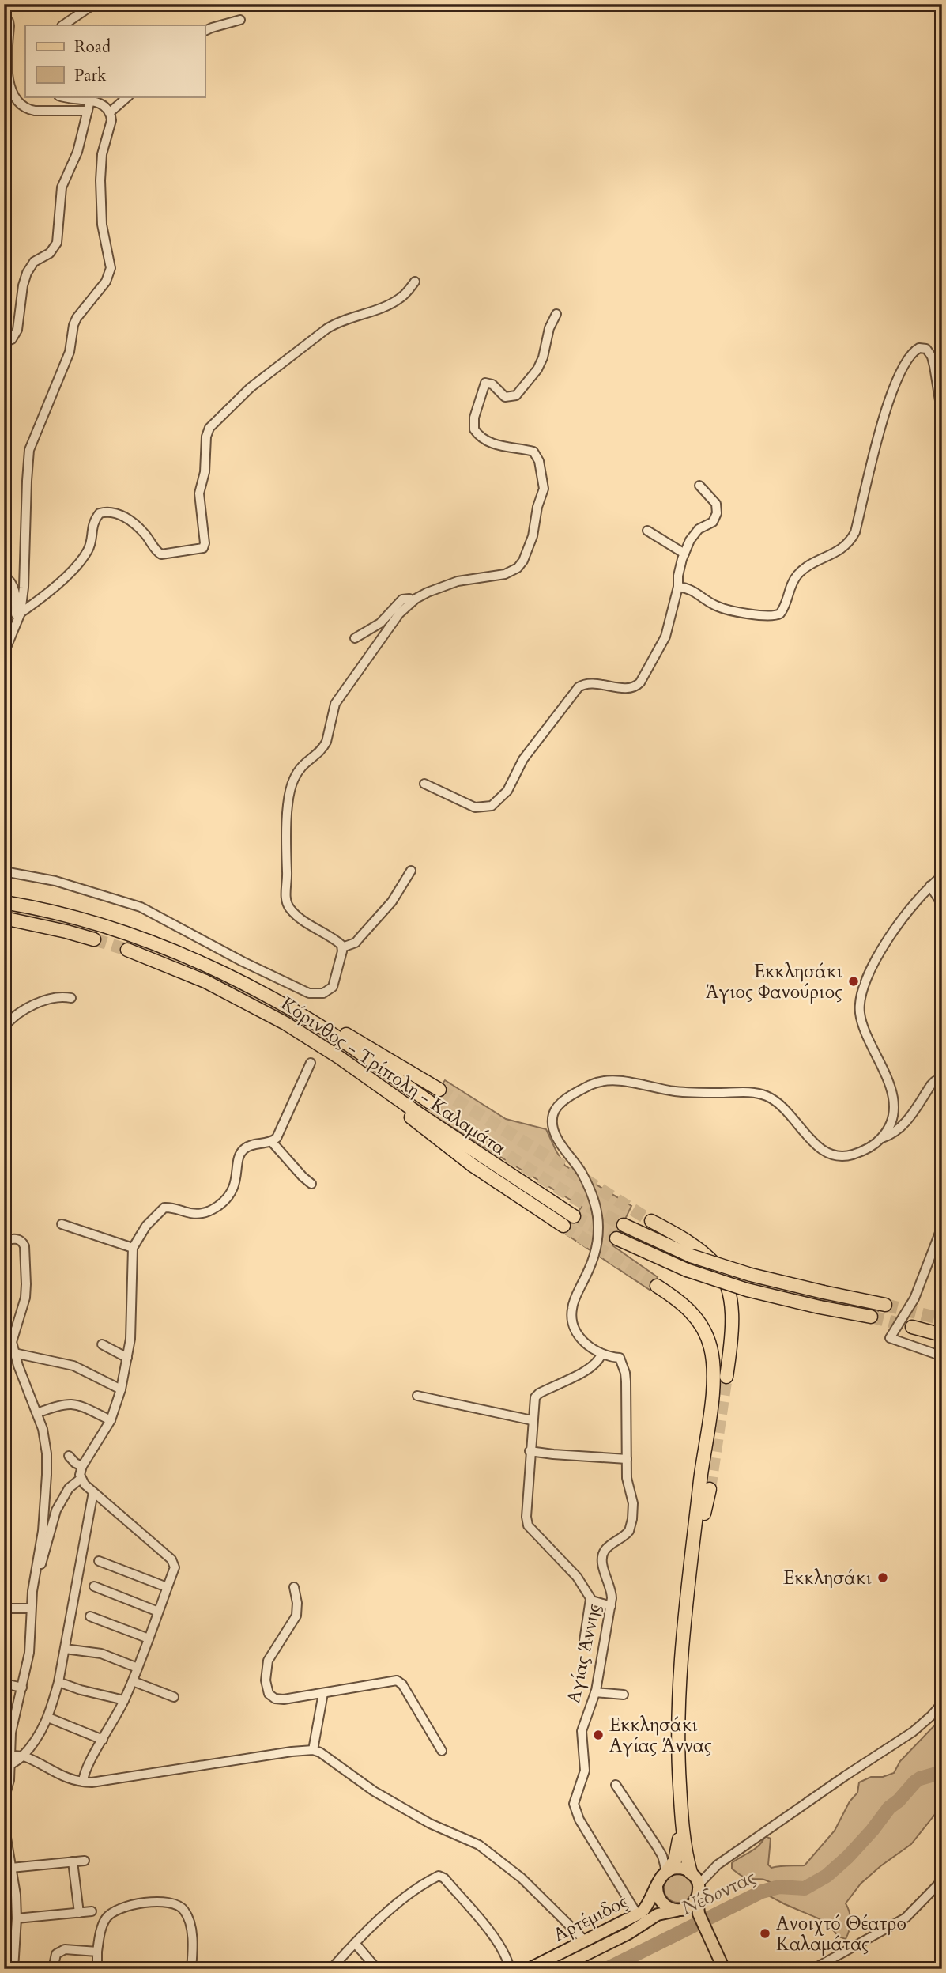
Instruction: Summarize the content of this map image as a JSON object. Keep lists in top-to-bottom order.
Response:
{
  "streets": {
    "highway": ["Κόρινθος - Τρίπολη - Καλαμάτα"],
    "main road": ["Αρτέμιδος"],
    "street": ["Αγίας Άννης"]
  },
  "crossings": [
    ["Αγίας Άννης", "Αρτέμιδος"]
  ],
  "water": ["Νέδoντας"],
  "places": [
    "Εκκλησάκι Άγιος Φανούριος",
    "Εκκλησάκι",
    "Εκκλησάκι Αγίας Άννας",
    "Ανοιχτό Θέατρο Καλαμάτας"
  ],
  "legend": ["Road", "Park"]
}
